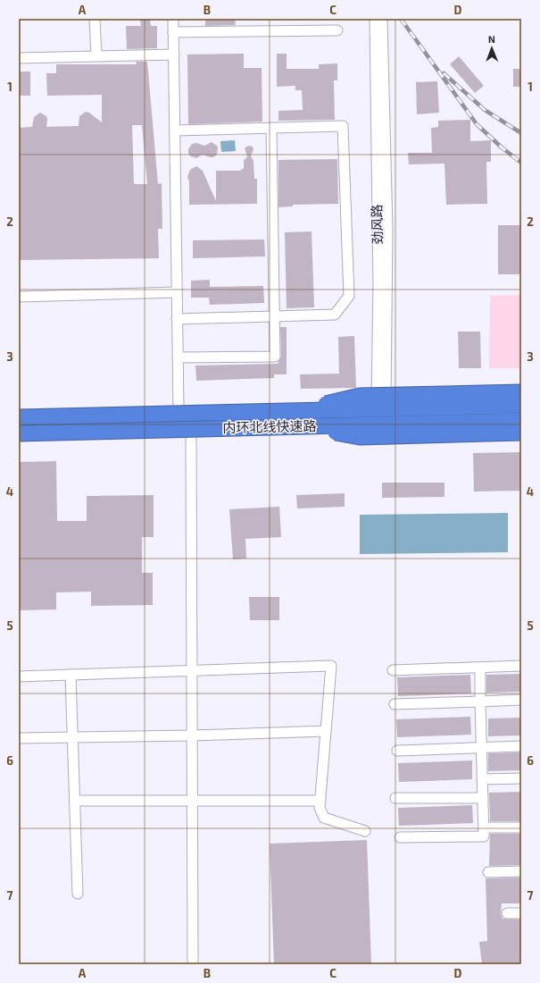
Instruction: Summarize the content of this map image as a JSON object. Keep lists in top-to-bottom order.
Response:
{
  "streets": {
    "highway": ["内环北线快速路"],
    "street": ["劲风路"]
  },
  "north": "top",
  "grid": {
    "columns": [
      "A",
      "B",
      "C",
      "D"
    ],
    "rows": [
      "1",
      "2",
      "3",
      "4",
      "5",
      "6",
      "7"
    ]
  }
}
